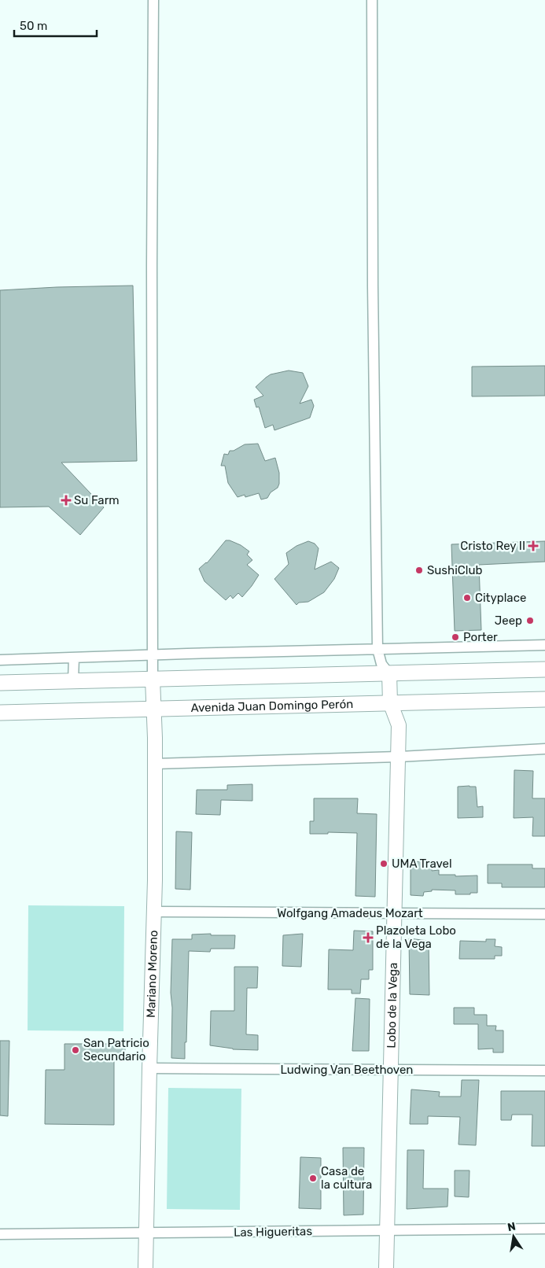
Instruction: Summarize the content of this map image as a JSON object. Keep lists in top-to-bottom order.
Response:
{
  "streets": {
    "main road": ["Avenida Juan Domingo Perón"],
    "street": [
      "Wolfgang Amadeus Mozart",
      "Mariano Moreno",
      "Lobo de la Vega",
      "Ludwing Van Beethoven",
      "Las Higueritas"
    ]
  },
  "crossings": [
    ["Avenida Juan Domingo Perón", "Mariano Moreno"],
    ["Avenida Juan Domingo Perón", "Lobo de la Vega"],
    ["Wolfgang Amadeus Mozart", "Mariano Moreno"],
    ["Wolfgang Amadeus Mozart", "Lobo de la Vega"],
    ["Mariano Moreno", "Ludwing Van Beethoven"],
    ["Mariano Moreno", "Las Higueritas"],
    ["Lobo de la Vega", "Ludwing Van Beethoven"],
    ["Lobo de la Vega", "Las Higueritas"]
  ],
  "places": {
    "health": ["Su Farm", "Cristo Rey II", "Plazoleta Lobo de la Vega"],
    "other": [
      "SushiClub",
      "Cityplace",
      "Jeep",
      "Porter",
      "UMA Travel",
      "San Patricio Secundario",
      "Casa de la cultura"
    ]
  },
  "scale_bar": "50 m",
  "north": "top"
}
